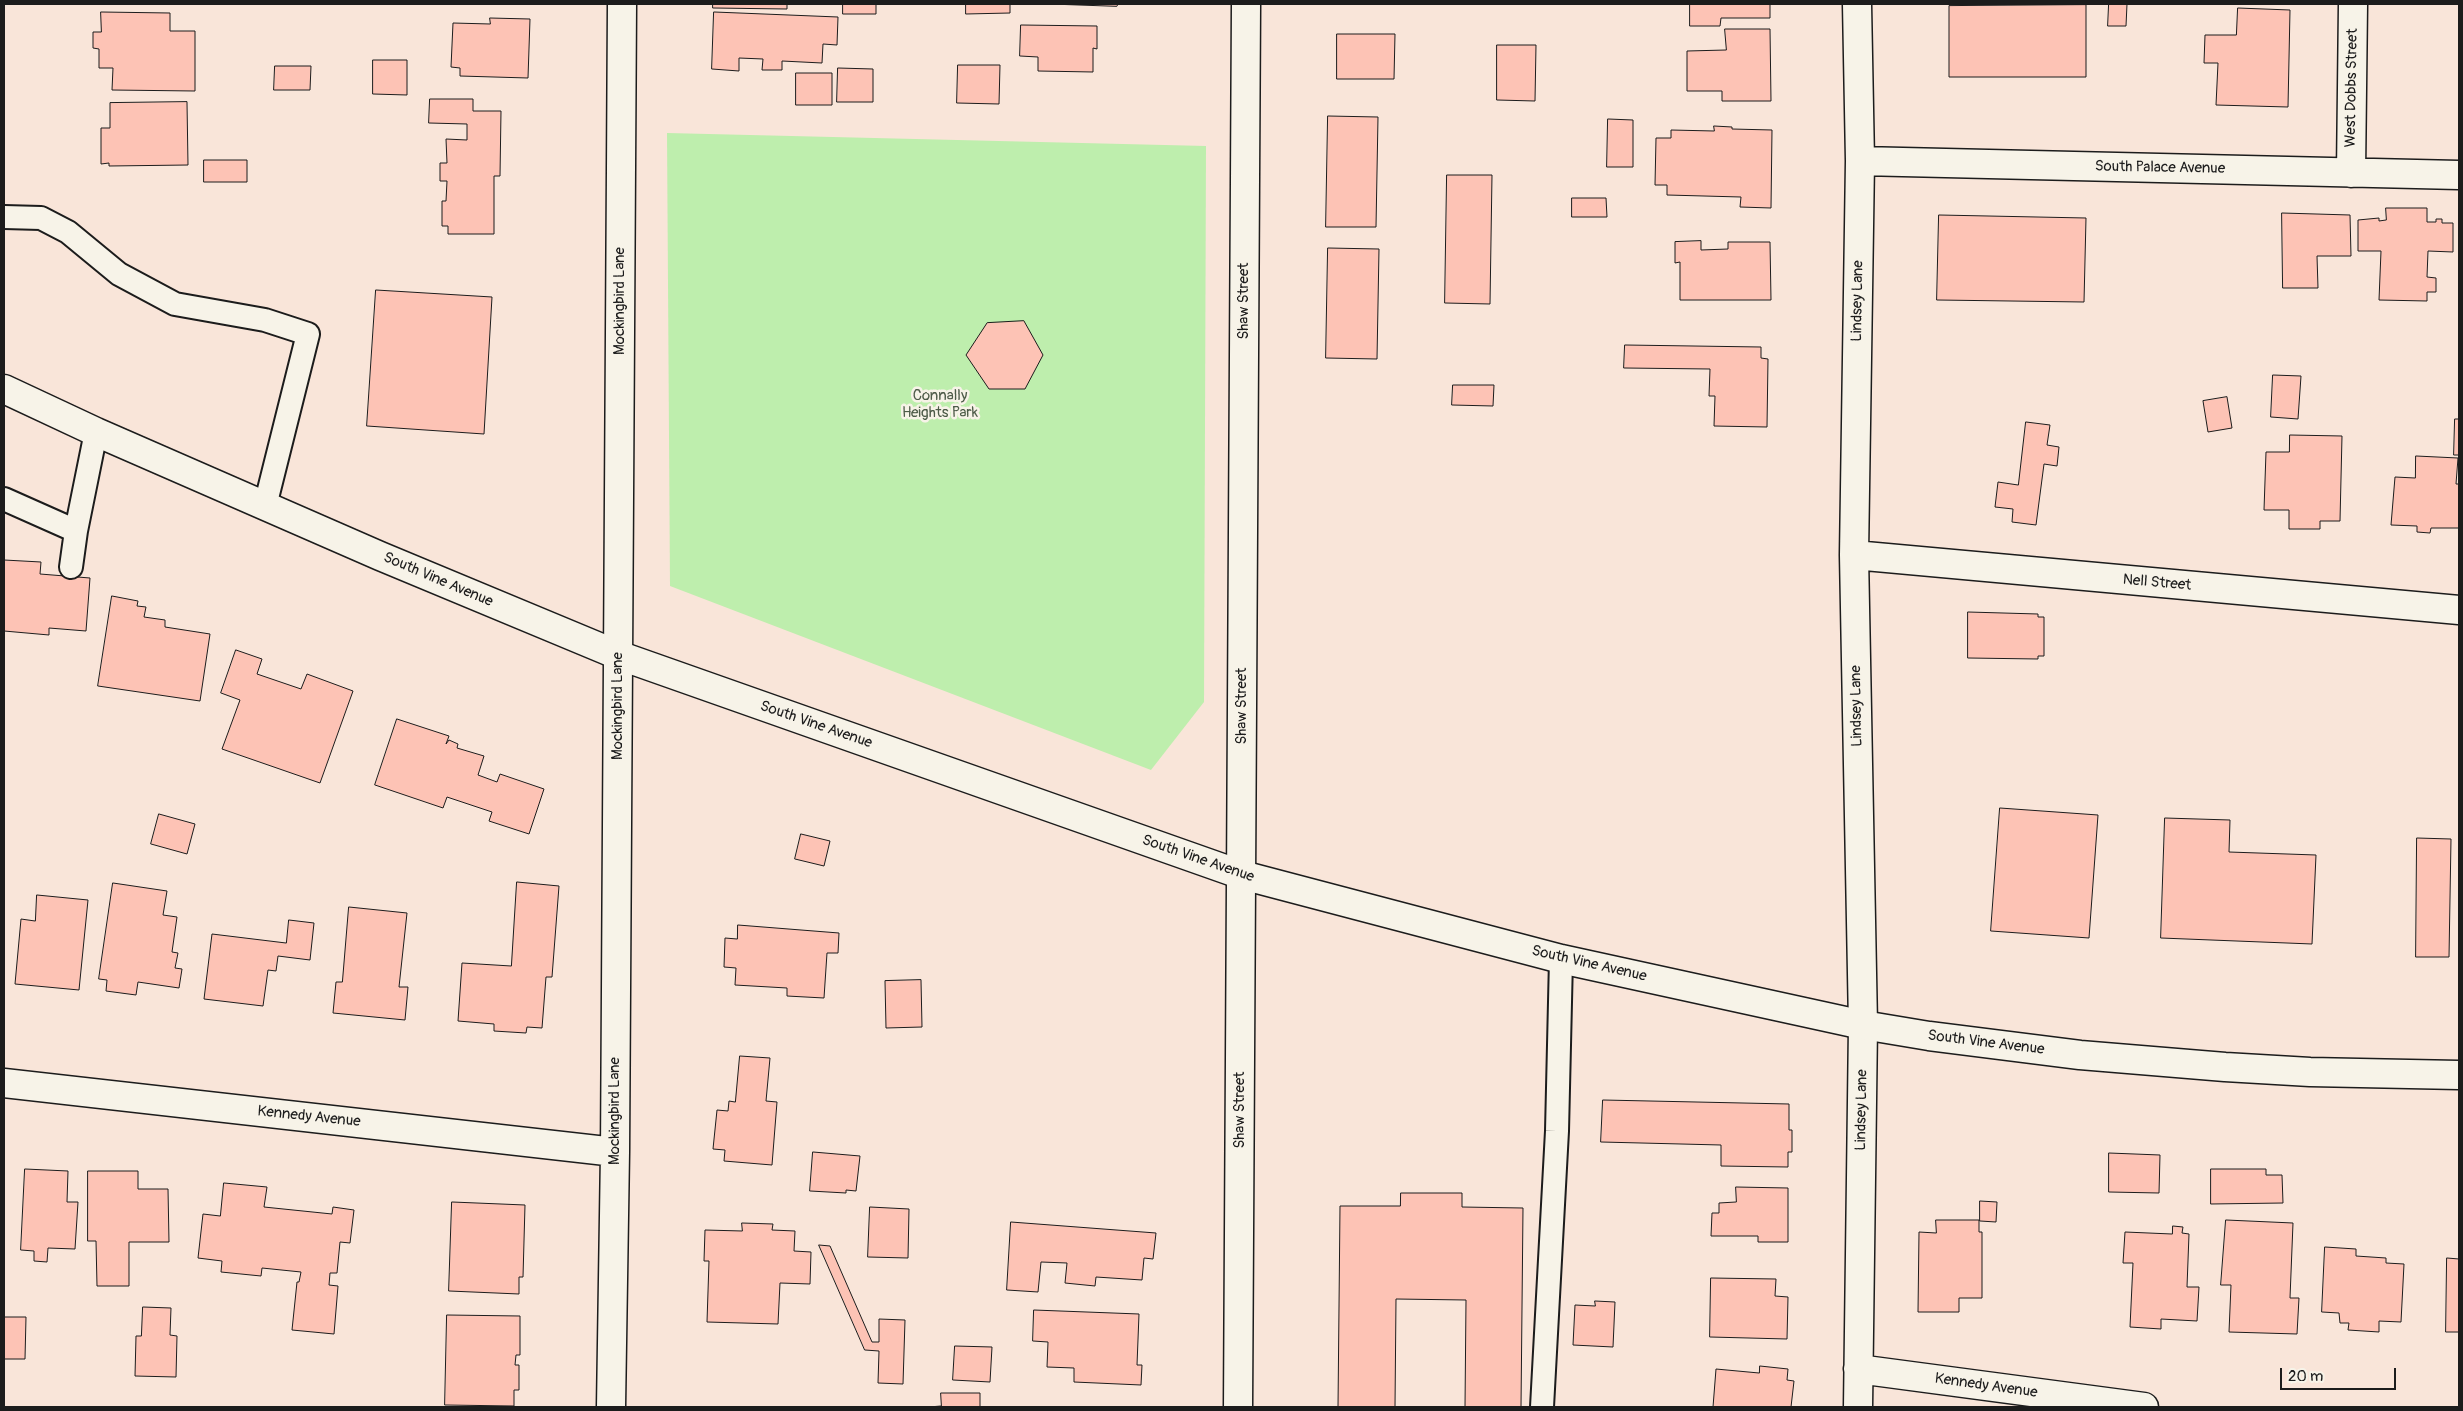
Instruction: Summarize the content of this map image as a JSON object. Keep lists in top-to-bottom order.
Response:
{
  "streets": {
    "street": [
      "West Dobbs Street",
      "South Palace Avenue",
      "Mockingbird Lane",
      "Shaw Street",
      "Lindsey Lane",
      "South Vine Avenue",
      "Nell Street",
      "Kennedy Avenue"
    ]
  },
  "crossings": [
    ["West Dobbs Street", "South Palace Avenue"],
    ["South Palace Avenue", "Lindsey Lane"],
    ["Mockingbird Lane", "South Vine Avenue"],
    ["Mockingbird Lane", "Kennedy Avenue"],
    ["Shaw Street", "South Vine Avenue"],
    ["Lindsey Lane", "South Vine Avenue"],
    ["Lindsey Lane", "Nell Street"],
    ["Lindsey Lane", "Kennedy Avenue"]
  ],
  "parks": ["Connally Heights Park"],
  "scale_bar": "20 m"
}
